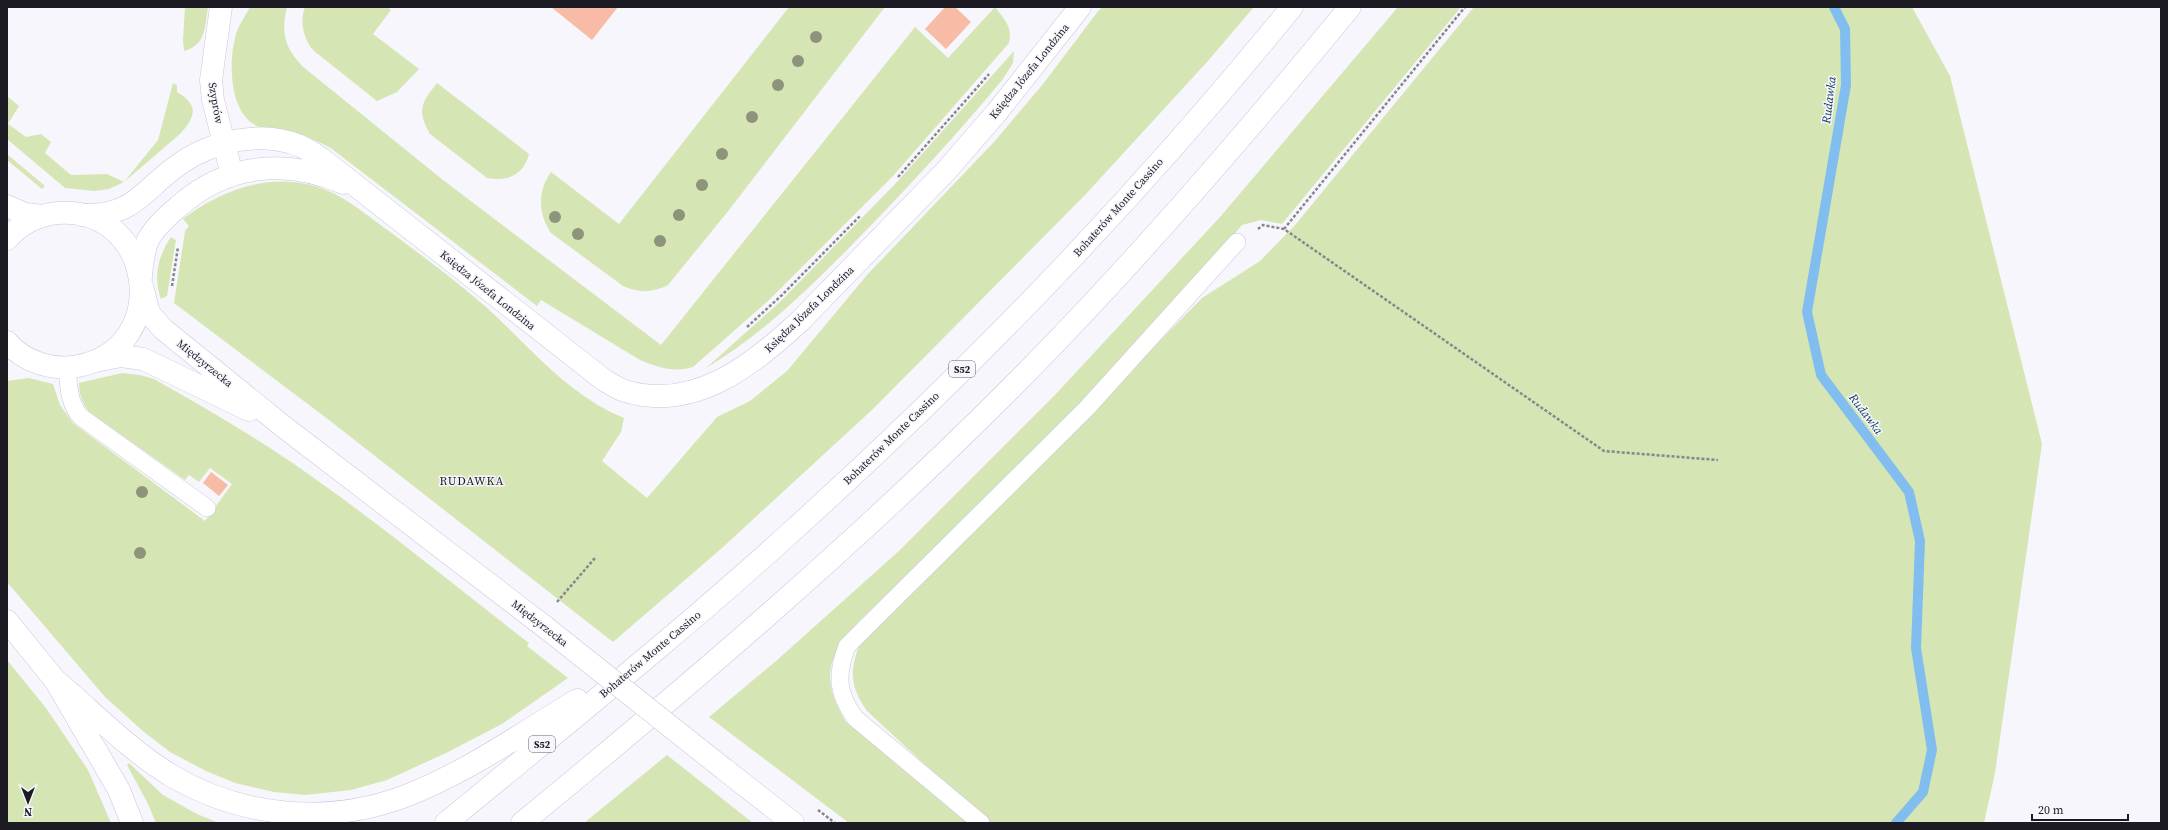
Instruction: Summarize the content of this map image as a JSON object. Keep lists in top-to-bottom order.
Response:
{
  "streets": {
    "main road": [
      "Księdza Józefa Londzina",
      "Szyprów",
      "Bohaterów Monte Cassino",
      "Międzyrzecka",
      "S52"
    ]
  },
  "crossings": [
    ["Księdza Józefa Londzina", "Szyprów"],
    ["Księdza Józefa Londzina", "Międzyrzecka"]
  ],
  "districts": ["RUDAWKA"],
  "water": ["Rudawka"],
  "scale_bar": "20 m",
  "north": "bottom"
}
